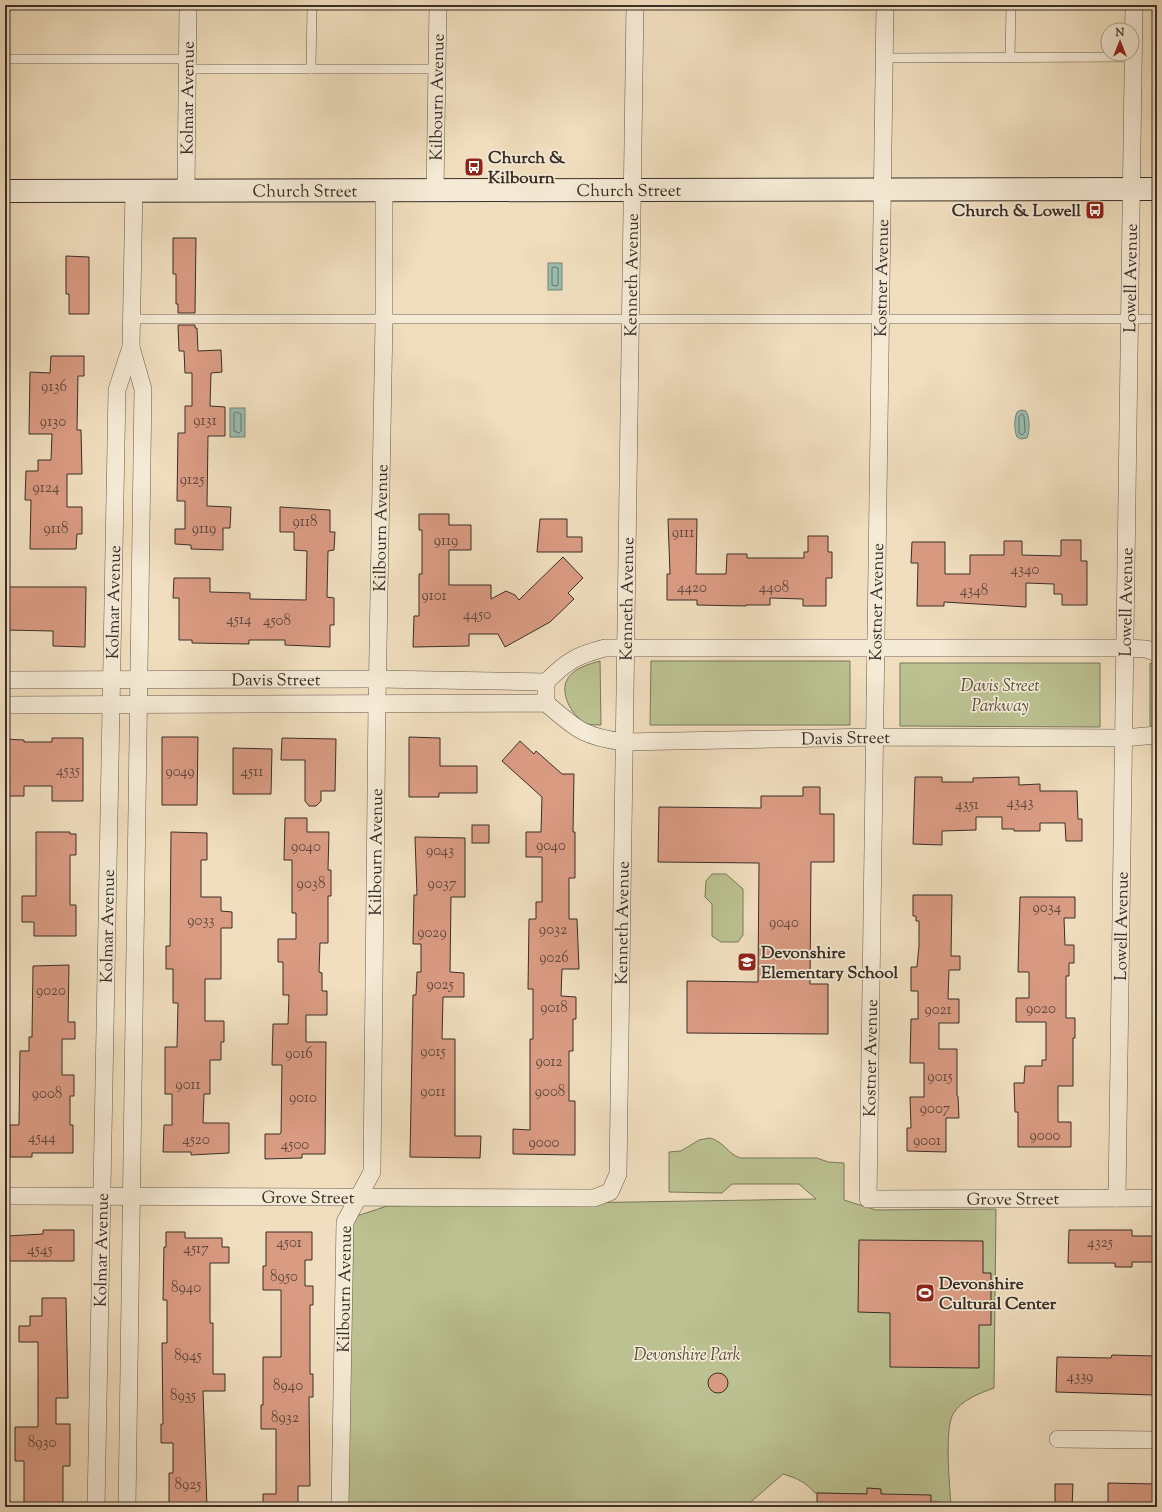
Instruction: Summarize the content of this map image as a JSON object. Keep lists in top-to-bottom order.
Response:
{
  "streets": {
    "street": [
      "Kolmar Avenue",
      "Kilbourn Avenue",
      "Church Street",
      "Kenneth Avenue",
      "Kostner Avenue",
      "Lowell Avenue",
      "Davis Street",
      "Grove Street"
    ]
  },
  "crossings": [
    ["Kolmar Avenue", "Church Street"],
    ["Kolmar Avenue", "Davis Street"],
    ["Kolmar Avenue", "Grove Street"],
    ["Kilbourn Avenue", "Church Street"],
    ["Kilbourn Avenue", "Davis Street"],
    ["Kilbourn Avenue", "Grove Street"],
    ["Church Street", "Kenneth Avenue"],
    ["Church Street", "Kostner Avenue"],
    ["Church Street", "Lowell Avenue"],
    ["Kenneth Avenue", "Davis Street"],
    ["Kenneth Avenue", "Grove Street"],
    ["Kostner Avenue", "Davis Street"],
    ["Kostner Avenue", "Grove Street"],
    ["Lowell Avenue", "Davis Street"],
    ["Lowell Avenue", "Grove Street"]
  ],
  "parks": ["Davis Street Parkway", "Devonshire Park"],
  "places": {
    "bus stop": ["Church & Kilbourn", "Church & Lowell"],
    "school or university": ["Devonshire Elementary School"],
    "sports": ["Devonshire Cultural Center"]
  },
  "house_numbers": [
    "9136",
    "9131",
    "9130",
    "9125",
    "9124",
    "9118",
    "9118",
    "9119",
    "9111",
    "9119",
    "4340",
    "4420",
    "4408",
    "4348",
    "9101",
    "4450",
    "4514",
    "4508",
    "4535",
    "9049",
    "4511",
    "4343",
    "4351",
    "9040",
    "9040",
    "9043",
    "9038",
    "9037",
    "9034",
    "9033",
    "9040",
    "9032",
    "9029",
    "9026",
    "9025",
    "9020",
    "9018",
    "9020",
    "9021",
    "9015",
    "9016",
    "9012",
    "9015",
    "9011",
    "9011",
    "9008",
    "9008",
    "9010",
    "9007",
    "9000",
    "4544",
    "4520",
    "9001",
    "9000",
    "4500",
    "4501",
    "4325",
    "4517",
    "4545",
    "8950",
    "8940",
    "8945",
    "4339",
    "8940",
    "8935",
    "8932",
    "8930",
    "8925"
  ],
  "north": "top"
}
